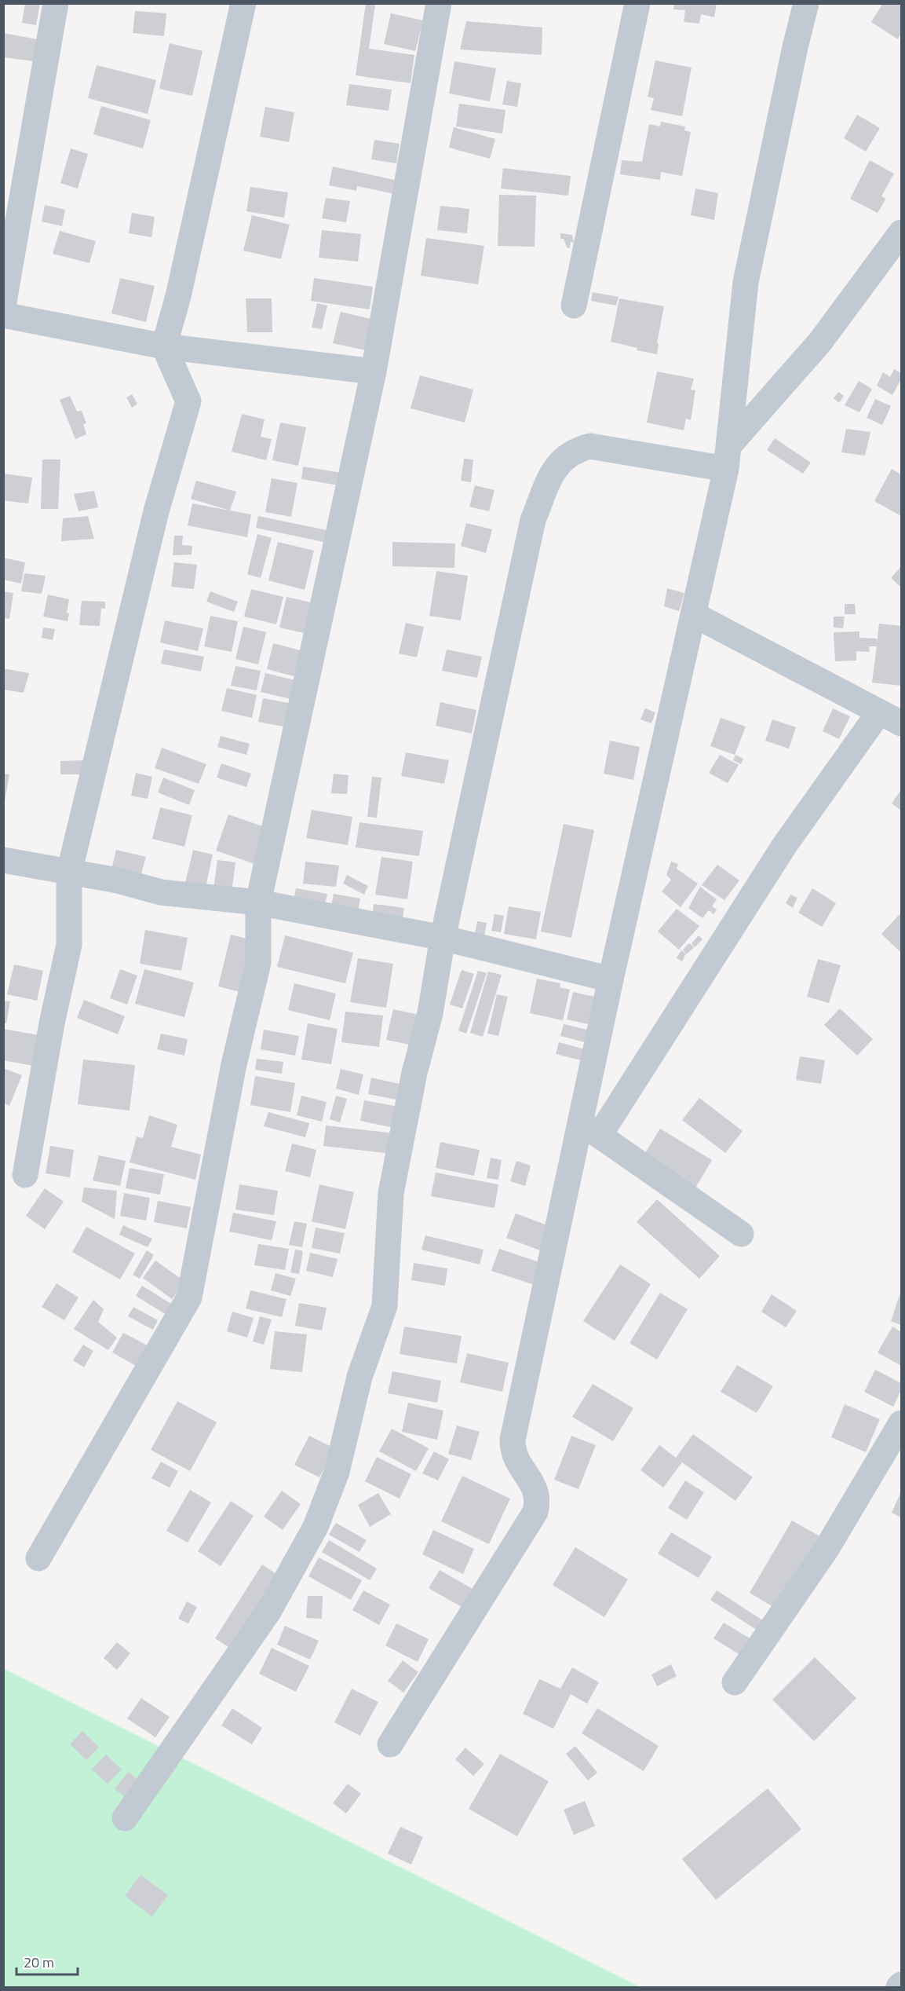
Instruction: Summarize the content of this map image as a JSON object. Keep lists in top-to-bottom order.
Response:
{
  "scale_bar": "20 m"
}
